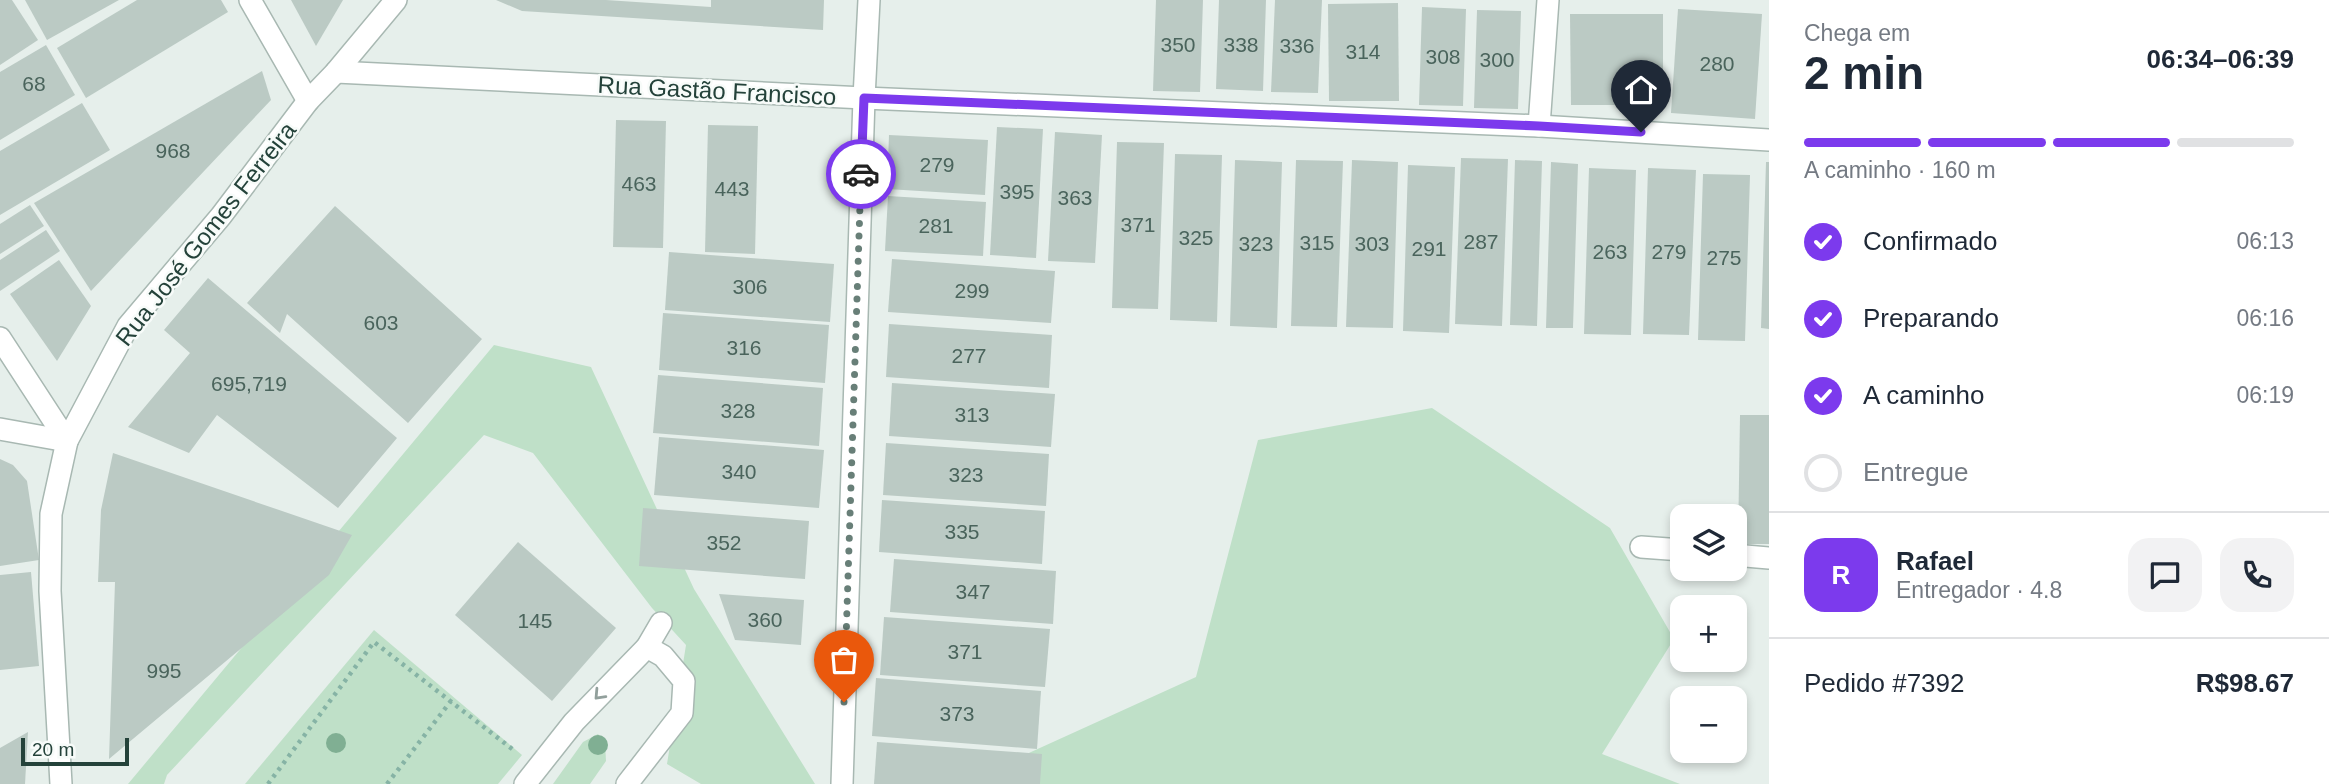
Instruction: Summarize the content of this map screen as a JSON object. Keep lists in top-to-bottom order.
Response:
{
  "streets": {
    "street": ["Rua Gastão Francisco", "Rua José Gomes Ferreira"]
  },
  "crossings": [
    ["Rua Gastão Francisco", "Rua José Gomes Ferreira"]
  ],
  "house_numbers": [
    "350",
    "338",
    "336",
    "314",
    "308",
    "300",
    "280",
    "68",
    "968",
    "279",
    "463",
    "443",
    "395",
    "363",
    "371",
    "281",
    "325",
    "287",
    "315",
    "323",
    "303",
    "291",
    "263",
    "279",
    "275",
    "306",
    "299",
    "603",
    "316",
    "277",
    "695,719",
    "328",
    "313",
    "340",
    "323",
    "335",
    "352",
    "347",
    "360",
    "145",
    "371",
    "995",
    "373"
  ],
  "scale_bar": "20 m",
  "page": {
    "heading": ["2 min", "Chega em", "06:34–06:39"],
    "panel": [
      "Rafael",
      "Entregador · 4.8",
      "Pedido #7392",
      "R$98.67"
    ],
    "bar": "A caminho · 160 m",
    "list": [
      ["Confirmado", "06:13"],
      ["Preparando", "06:16"],
      ["A caminho", "06:19"],
      "Entregue"
    ],
    "map_buttons": ["+", "−"],
    "round": "R",
    "scale": "20 m"
  }
}
